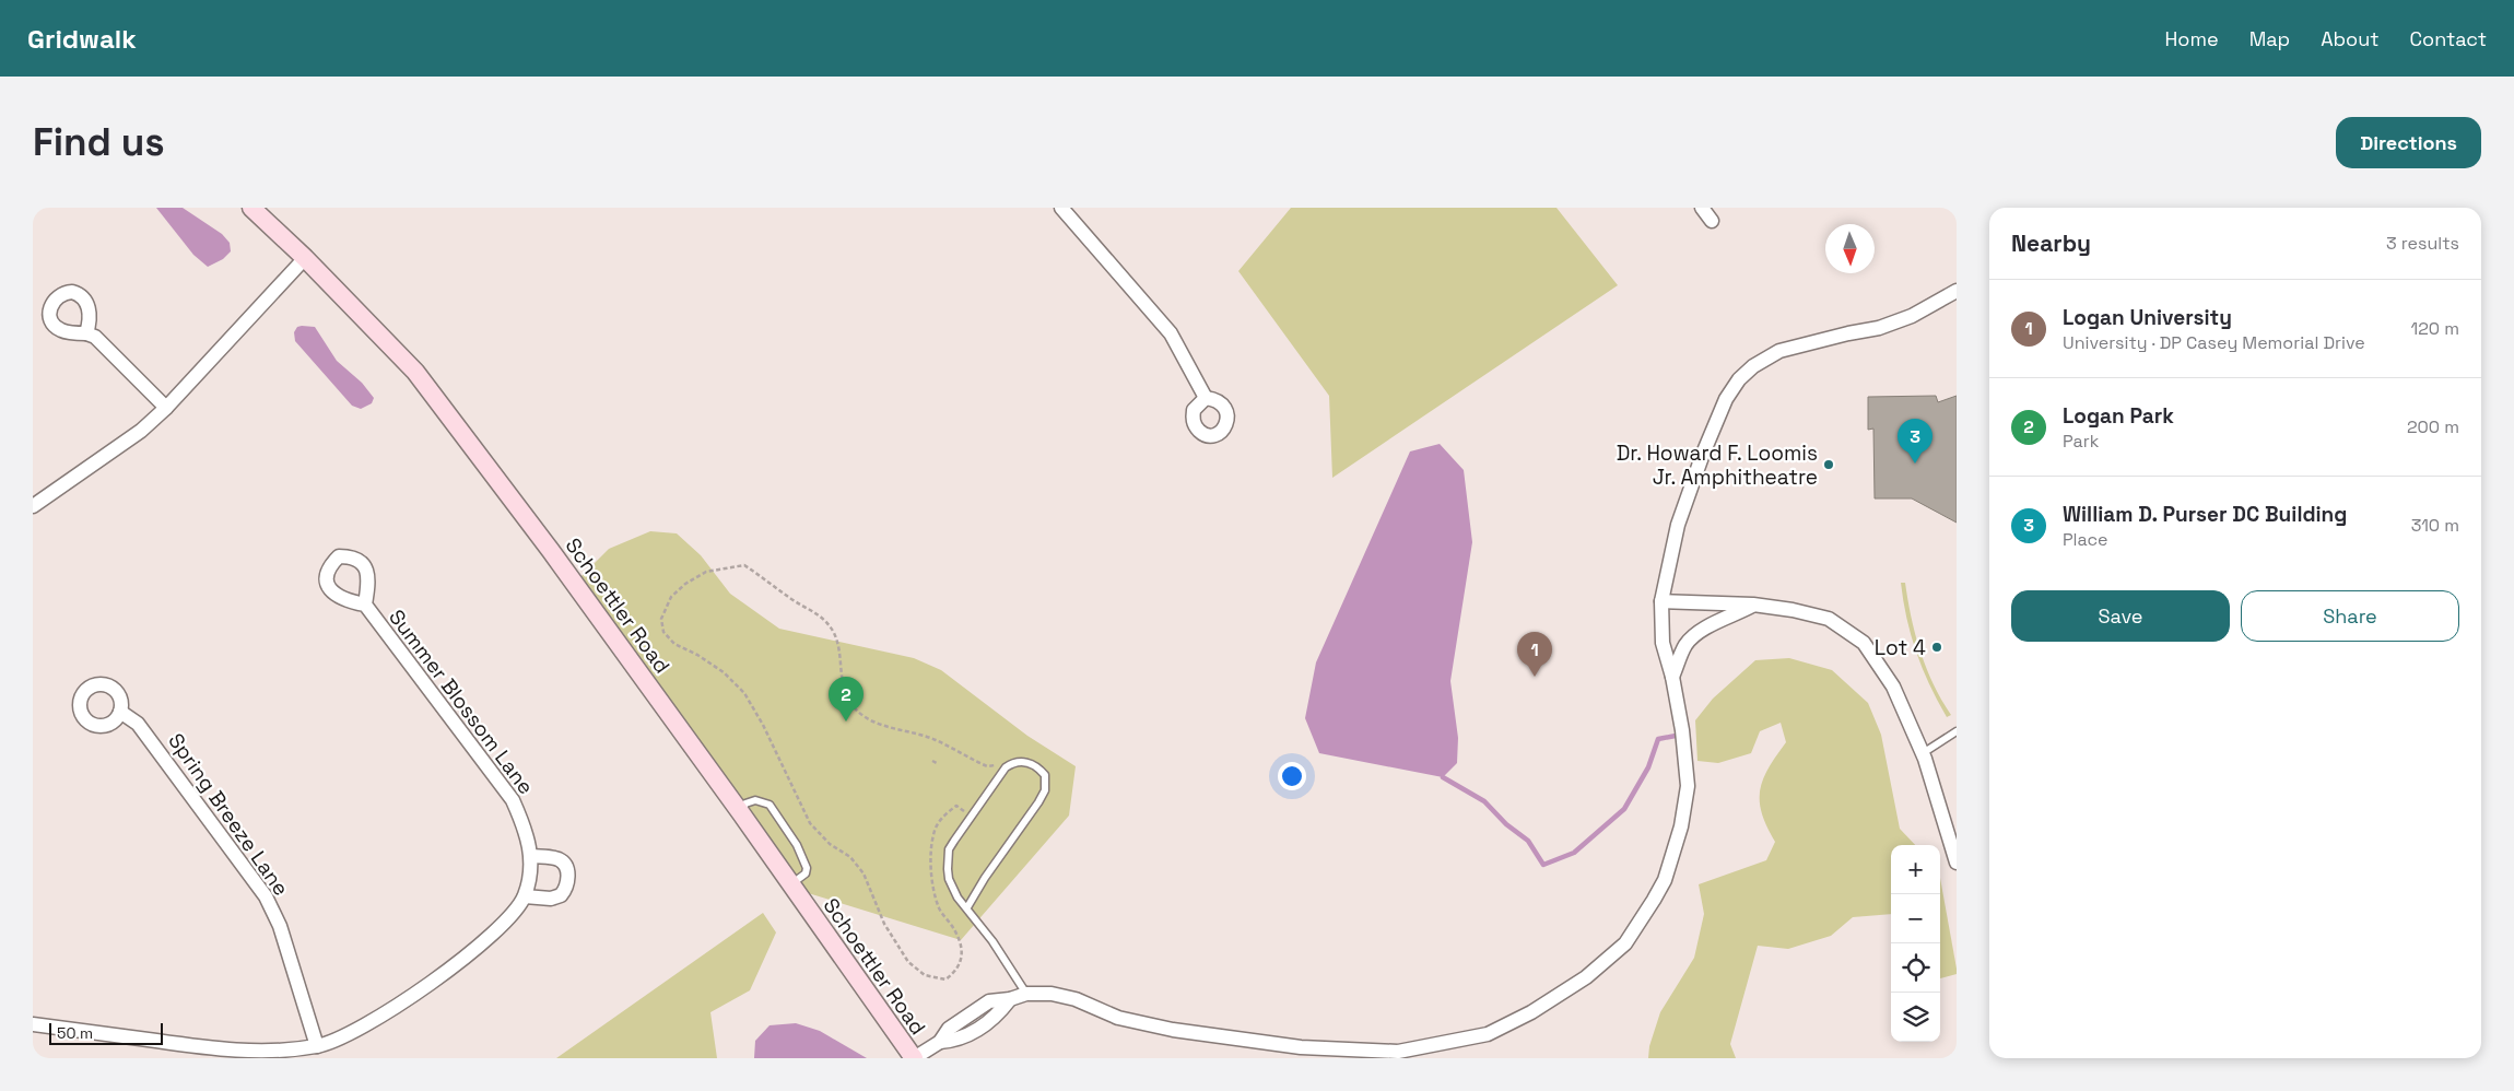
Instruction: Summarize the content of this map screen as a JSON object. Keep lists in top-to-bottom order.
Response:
{
  "streets": {
    "street": ["Schoettler Road", "Summer Blossom Lane", "Spring Breeze Lane"]
  },
  "crossings": [
    ["Summer Blossom Lane", "Spring Breeze Lane"]
  ],
  "places": ["Dr. Howard F. Loomis Jr. Amphitheatre", "Lot 4"],
  "scale_bar": "50 m",
  "north": "bottom",
  "page": {
    "header": "Gridwalk",
    "nav": [
      "Home",
      "Map",
      "About",
      "Contact"
    ],
    "buttons": [
      "Directions",
      ["Save", "Share"]
    ],
    "title": "Find us",
    "heading": ["Nearby", "3 results"],
    "list": [
      {
        "mark": "1",
        "name": "Logan University",
        "note": "University · DP Casey Memorial Drive",
        "value": "120 m"
      },
      {
        "mark": "2",
        "name": "Logan Park",
        "note": "Park",
        "value": "200 m"
      },
      {
        "mark": "3",
        "name": "William D. Purser DC Building",
        "note": "Place",
        "value": "310 m"
      }
    ],
    "pins": ["3", "1", "2"],
    "map_buttons": ["+", "−"],
    "scale": "50 m"
  }
}
